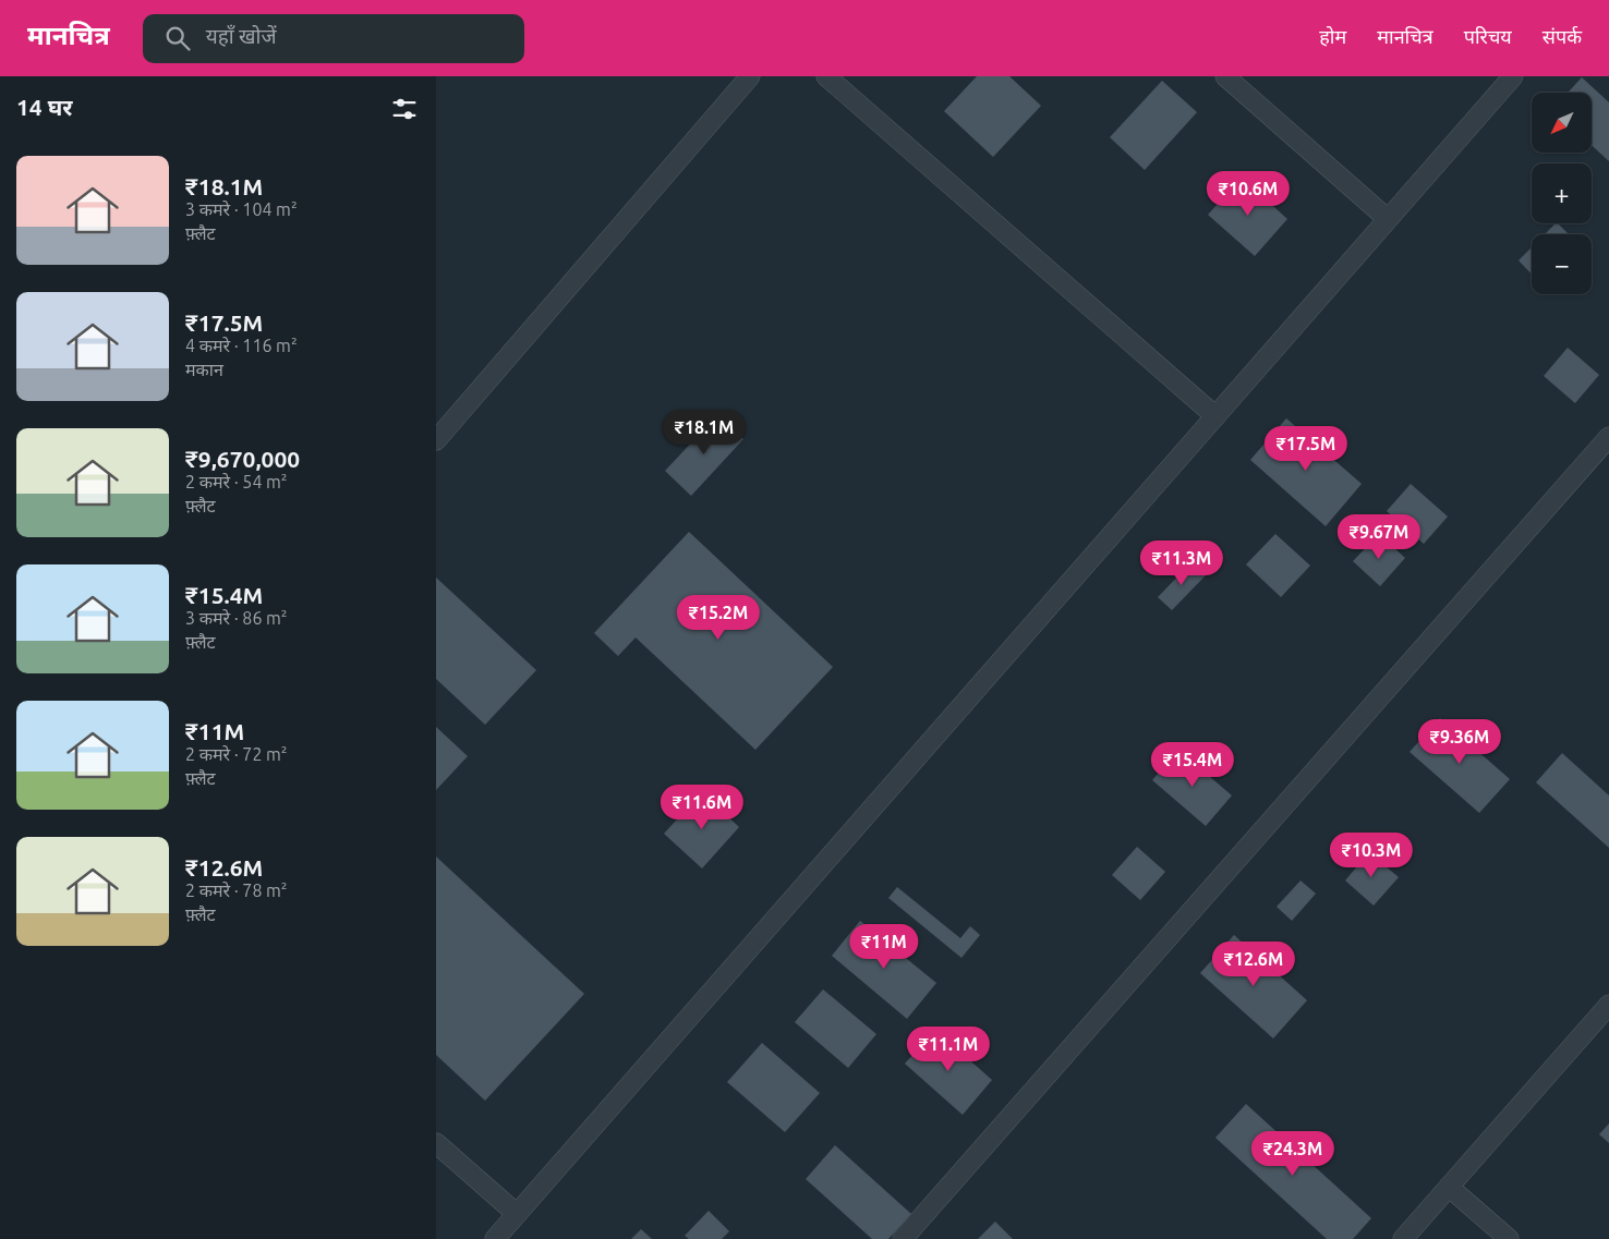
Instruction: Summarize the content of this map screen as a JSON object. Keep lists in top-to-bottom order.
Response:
{
  "north": "bottom left",
  "page": {
    "header": "मानचित्र",
    "search": "यहाँ खोजें",
    "nav": [
      "होम",
      "मानचित्र",
      "परिचय",
      "संपर्क"
    ],
    "heading": "14 घर",
    "map_buttons": ["+", "−"],
    "list": [
      {
        "name": "₹18.1M",
        "note": "3 कमरे · 104 m² · फ़्लैट"
      },
      {
        "name": "₹17.5M",
        "note": "4 कमरे · 116 m² · मकान"
      },
      {
        "name": "₹9,670,000",
        "note": "2 कमरे · 54 m² · फ़्लैट"
      },
      {
        "name": "₹15.4M",
        "note": "3 कमरे · 86 m² · फ़्लैट"
      },
      {
        "name": "₹11M",
        "note": "2 कमरे · 72 m² · फ़्लैट"
      },
      {
        "name": "₹12.6M",
        "note": "2 कमरे · 78 m² · फ़्लैट"
      }
    ],
    "price": [
      "₹10.6M",
      "₹18.1M",
      "₹17.5M",
      "₹9.67M",
      "₹11.3M",
      "₹15.2M",
      "₹9.36M",
      "₹15.4M",
      "₹11.6M",
      "₹10.3M",
      "₹11M",
      "₹12.6M",
      "₹11.1M",
      "₹24.3M"
    ]
  }
}
